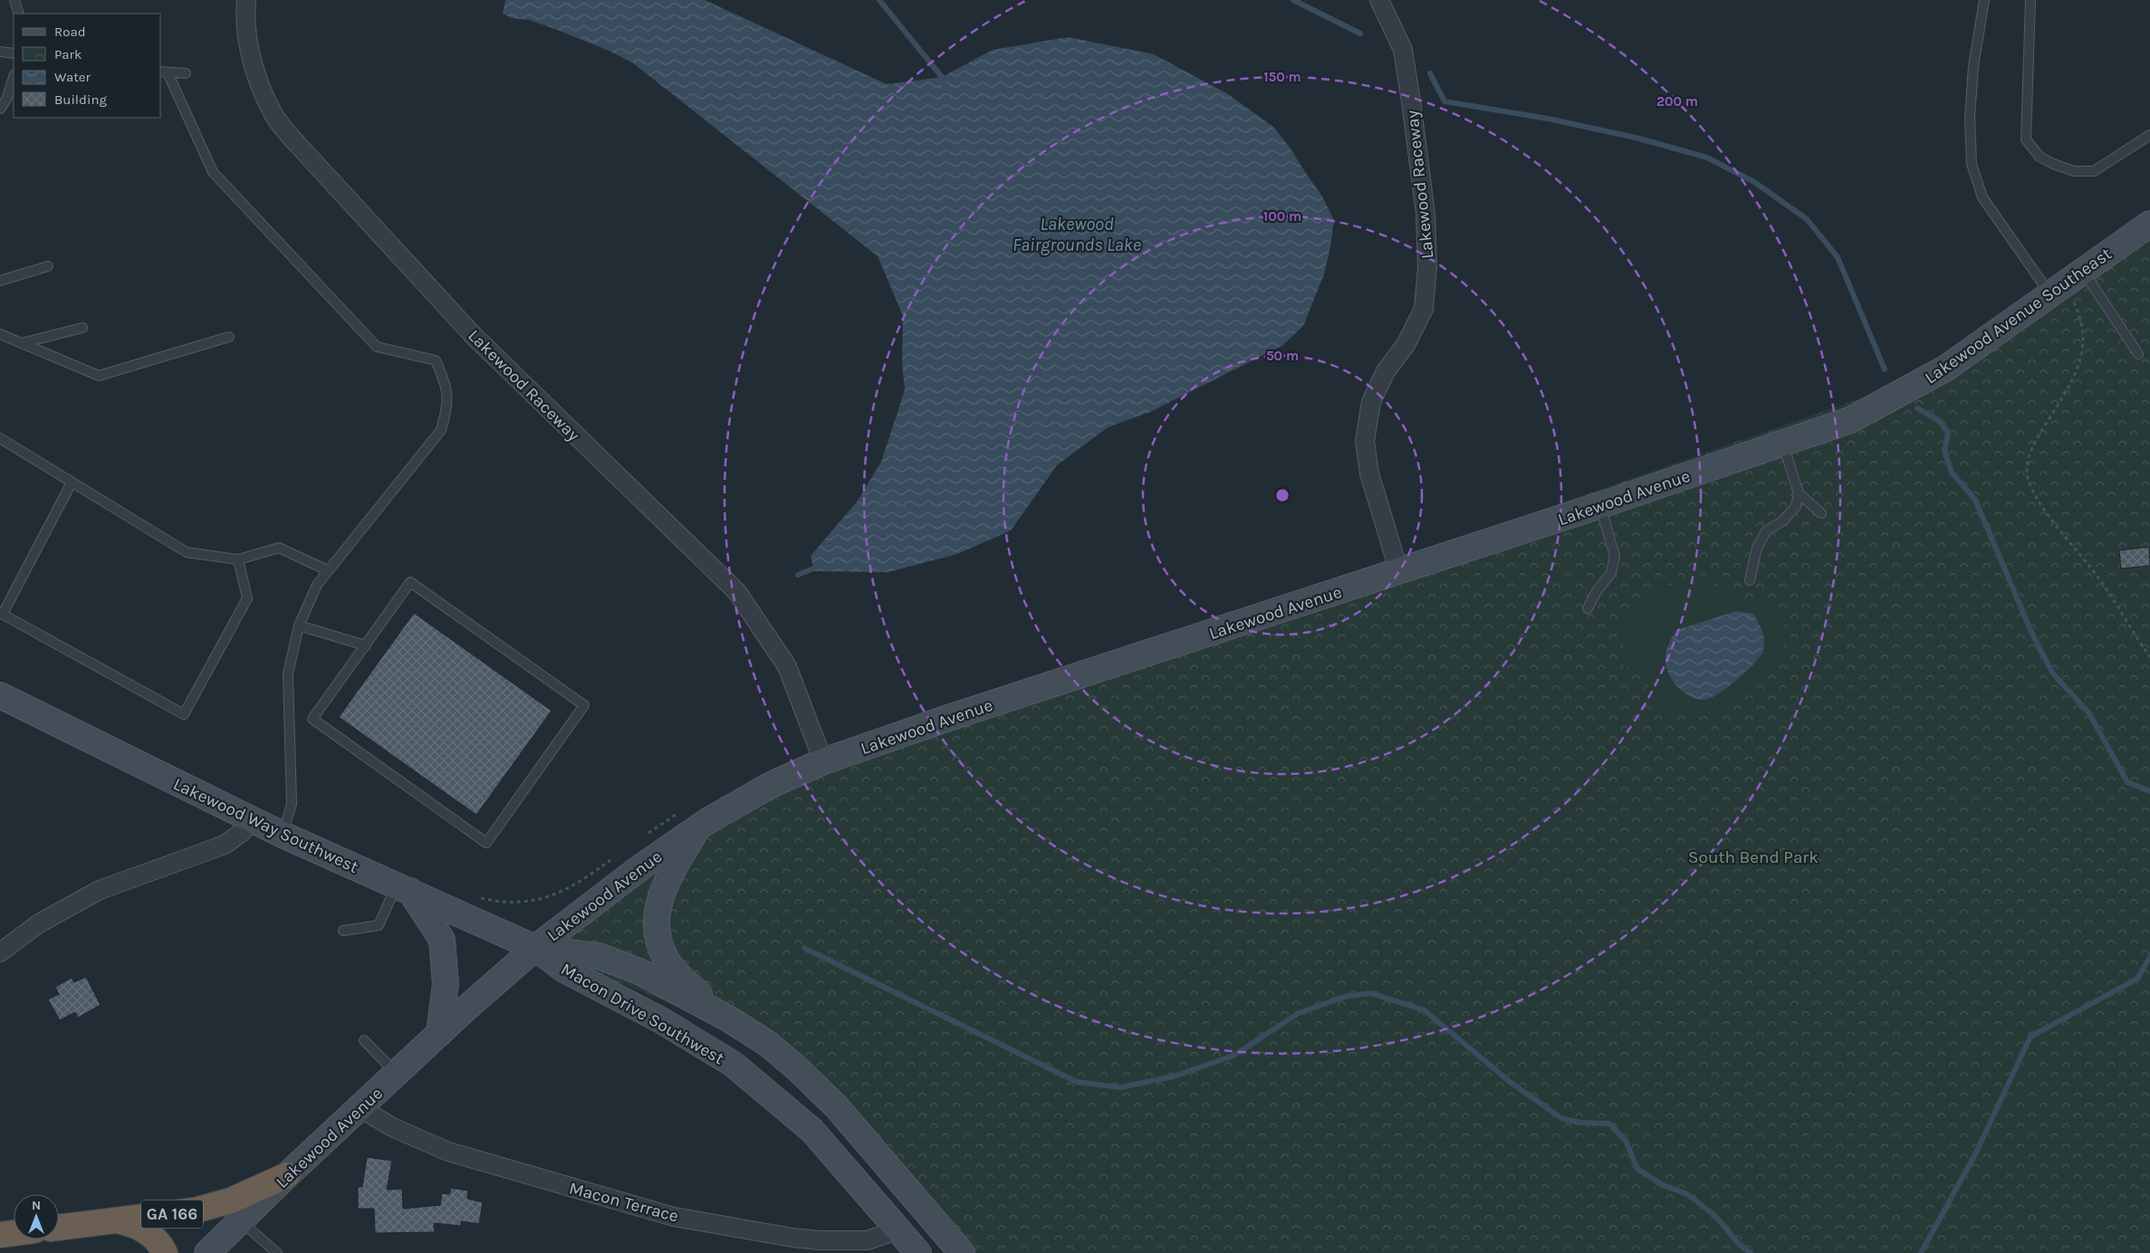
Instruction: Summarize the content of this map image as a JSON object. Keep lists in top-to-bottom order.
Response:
{
  "streets": {
    "highway": ["GA 166"],
    "main road": [
      "Lakewood Avenue Southeast",
      "Lakewood Avenue",
      "Lakewood Way Southwest",
      "Macon Drive Southwest"
    ],
    "street": ["Lakewood Raceway", "Macon Terrace"]
  },
  "crossings": [
    ["Lakewood Raceway", "Lakewood Avenue"],
    ["Lakewood Avenue Southeast", "Lakewood Avenue"],
    ["Lakewood Avenue", "Lakewood Way Southwest"],
    ["Lakewood Avenue", "Macon Drive Southwest"],
    ["Lakewood Avenue", "Macon Terrace"],
    ["Lakewood Avenue", "GA 166"],
    ["Lakewood Way Southwest", "Macon Drive Southwest"],
    ["Macon Drive Southwest", "Macon Terrace"]
  ],
  "water": ["Lakewood Fairgrounds Lake"],
  "parks": ["South Bend Park"],
  "legend": [
    "Road",
    "Park",
    "Water",
    "Building"
  ],
  "north": "top",
  "rings": [
    "150 m",
    "200 m",
    "100 m",
    "50 m"
  ]
}
